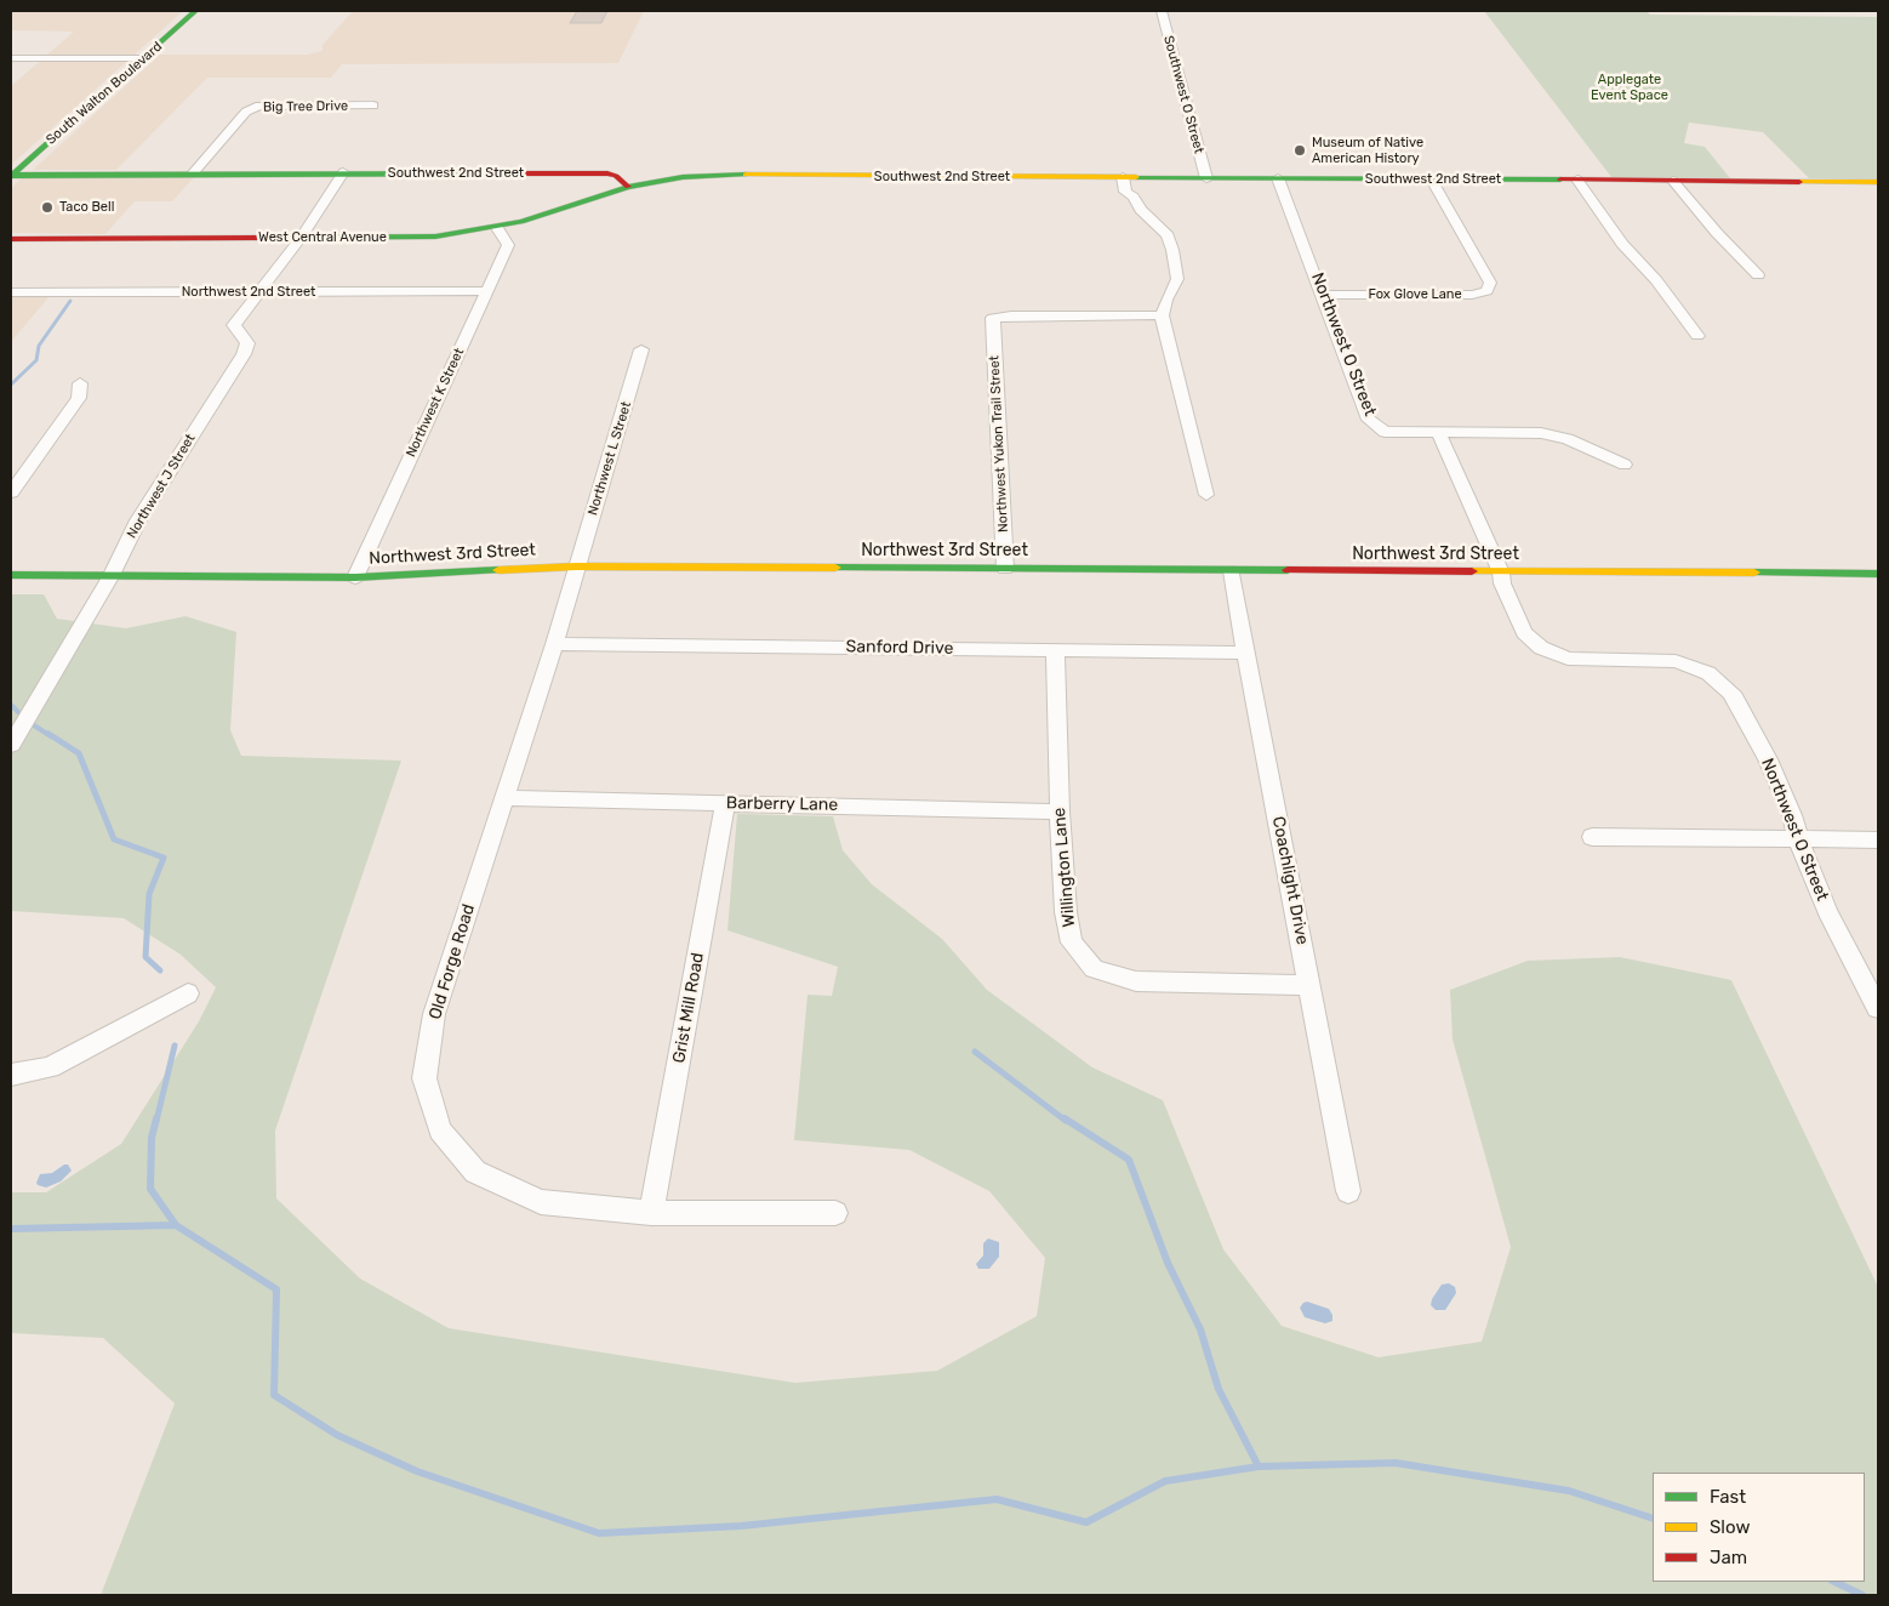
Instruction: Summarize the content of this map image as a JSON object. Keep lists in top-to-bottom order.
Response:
{
  "streets": {
    "main road": [
      "South Walton Boulevard",
      "Southwest 2nd Street",
      "West Central Avenue",
      "Northwest 3rd Street"
    ],
    "street": [
      "Southwest O Street",
      "Big Tree Drive",
      "Northwest 2nd Street",
      "Fox Glove Lane",
      "Northwest O Street",
      "Northwest K Street",
      "Northwest Yukon Trail Street",
      "Northwest L Street",
      "Northwest J Street",
      "Sanford Drive",
      "Barberry Lane",
      "Willington Lane",
      "Coachlight Drive",
      "Old Forge Road",
      "Grist Mill Road"
    ]
  },
  "crossings": [
    ["South Walton Boulevard", "Southwest 2nd Street"],
    ["Southwest O Street", "Southwest 2nd Street"],
    ["Big Tree Drive", "Southwest 2nd Street"],
    ["Southwest 2nd Street", "West Central Avenue"],
    ["Southwest 2nd Street", "Fox Glove Lane"],
    ["Southwest 2nd Street", "Northwest O Street"],
    ["Southwest 2nd Street", "Northwest J Street"],
    ["West Central Avenue", "Northwest K Street"],
    ["West Central Avenue", "Northwest J Street"],
    ["Northwest 2nd Street", "Northwest K Street"],
    ["Northwest 2nd Street", "Northwest J Street"],
    ["Fox Glove Lane", "Northwest O Street"],
    ["Northwest O Street", "Northwest 3rd Street"],
    ["Northwest K Street", "Northwest 3rd Street"],
    ["Northwest Yukon Trail Street", "Northwest 3rd Street"],
    ["Northwest L Street", "Northwest 3rd Street"],
    ["Northwest L Street", "Old Forge Road"],
    ["Northwest J Street", "Northwest 3rd Street"],
    ["Northwest 3rd Street", "Coachlight Drive"],
    ["Northwest 3rd Street", "Old Forge Road"],
    ["Sanford Drive", "Willington Lane"],
    ["Sanford Drive", "Coachlight Drive"],
    ["Sanford Drive", "Old Forge Road"],
    ["Barberry Lane", "Willington Lane"],
    ["Barberry Lane", "Old Forge Road"],
    ["Barberry Lane", "Grist Mill Road"],
    ["Willington Lane", "Coachlight Drive"],
    ["Old Forge Road", "Grist Mill Road"]
  ],
  "parks": ["Applegate Event Space"],
  "places": ["Museum of Native American History", "Taco Bell"],
  "legend": ["Fast", "Slow", "Jam"]
}
